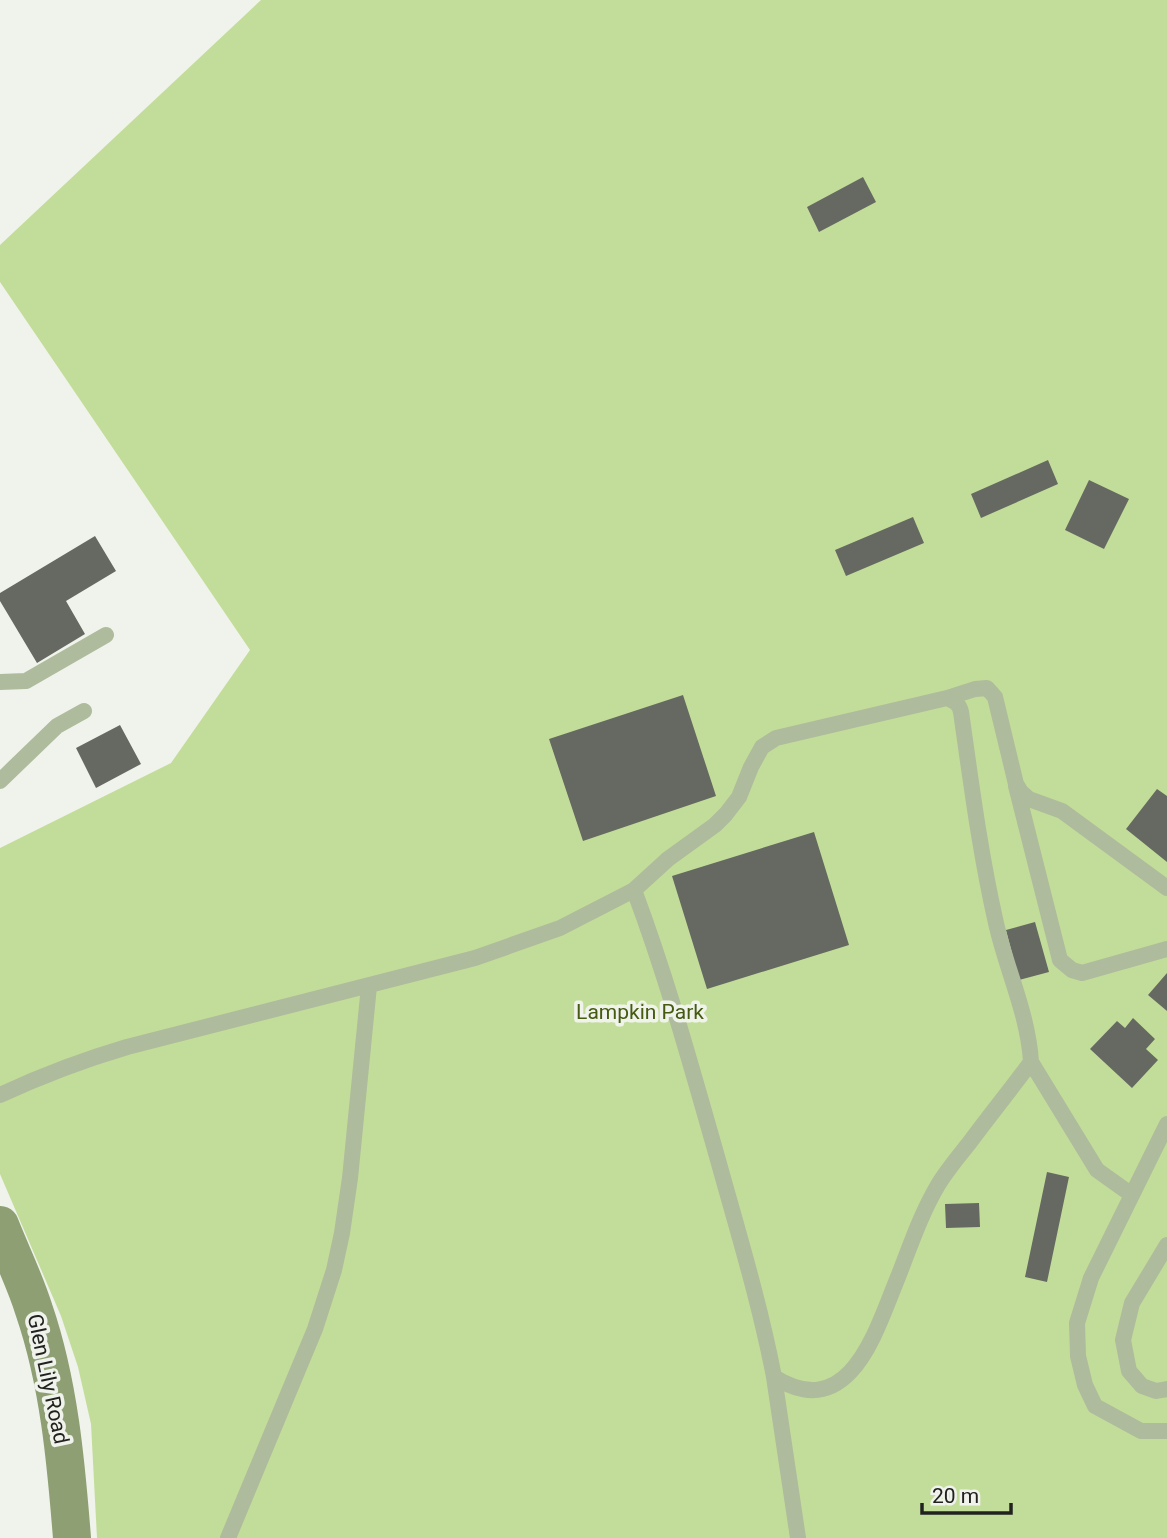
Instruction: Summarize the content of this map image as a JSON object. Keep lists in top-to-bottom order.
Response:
{
  "streets": {
    "street": ["Glen Lily Road"]
  },
  "parks": ["Lampkin Park"],
  "scale_bar": "20 m"
}
